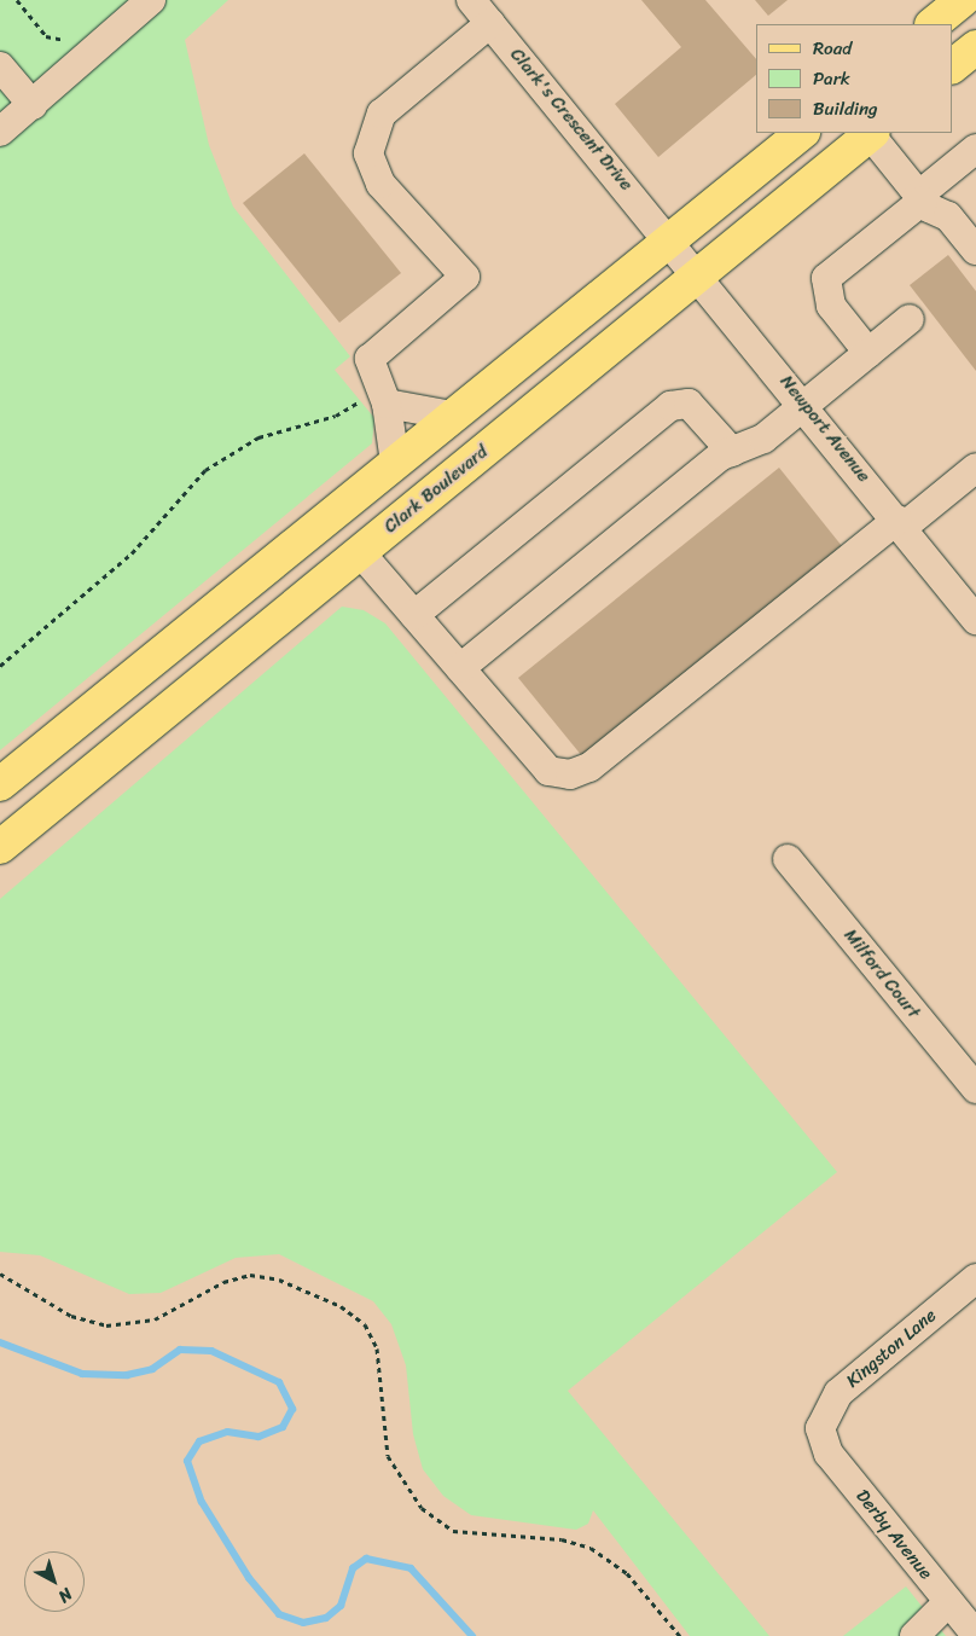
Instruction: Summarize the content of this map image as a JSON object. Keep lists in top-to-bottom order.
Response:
{
  "streets": {
    "main road": ["Clark Boulevard"],
    "street": [
      "Clark's Crescent Drive",
      "Newport Avenue",
      "Milford Court",
      "Kingston Lane",
      "Derby Avenue"
    ]
  },
  "crossings": [
    ["Clark's Crescent Drive", "Newport Avenue"],
    ["Newport Avenue", "Clark Boulevard"],
    ["Kingston Lane", "Derby Avenue"]
  ],
  "legend": ["Road", "Park", "Building"],
  "north": "bottom right"
}
